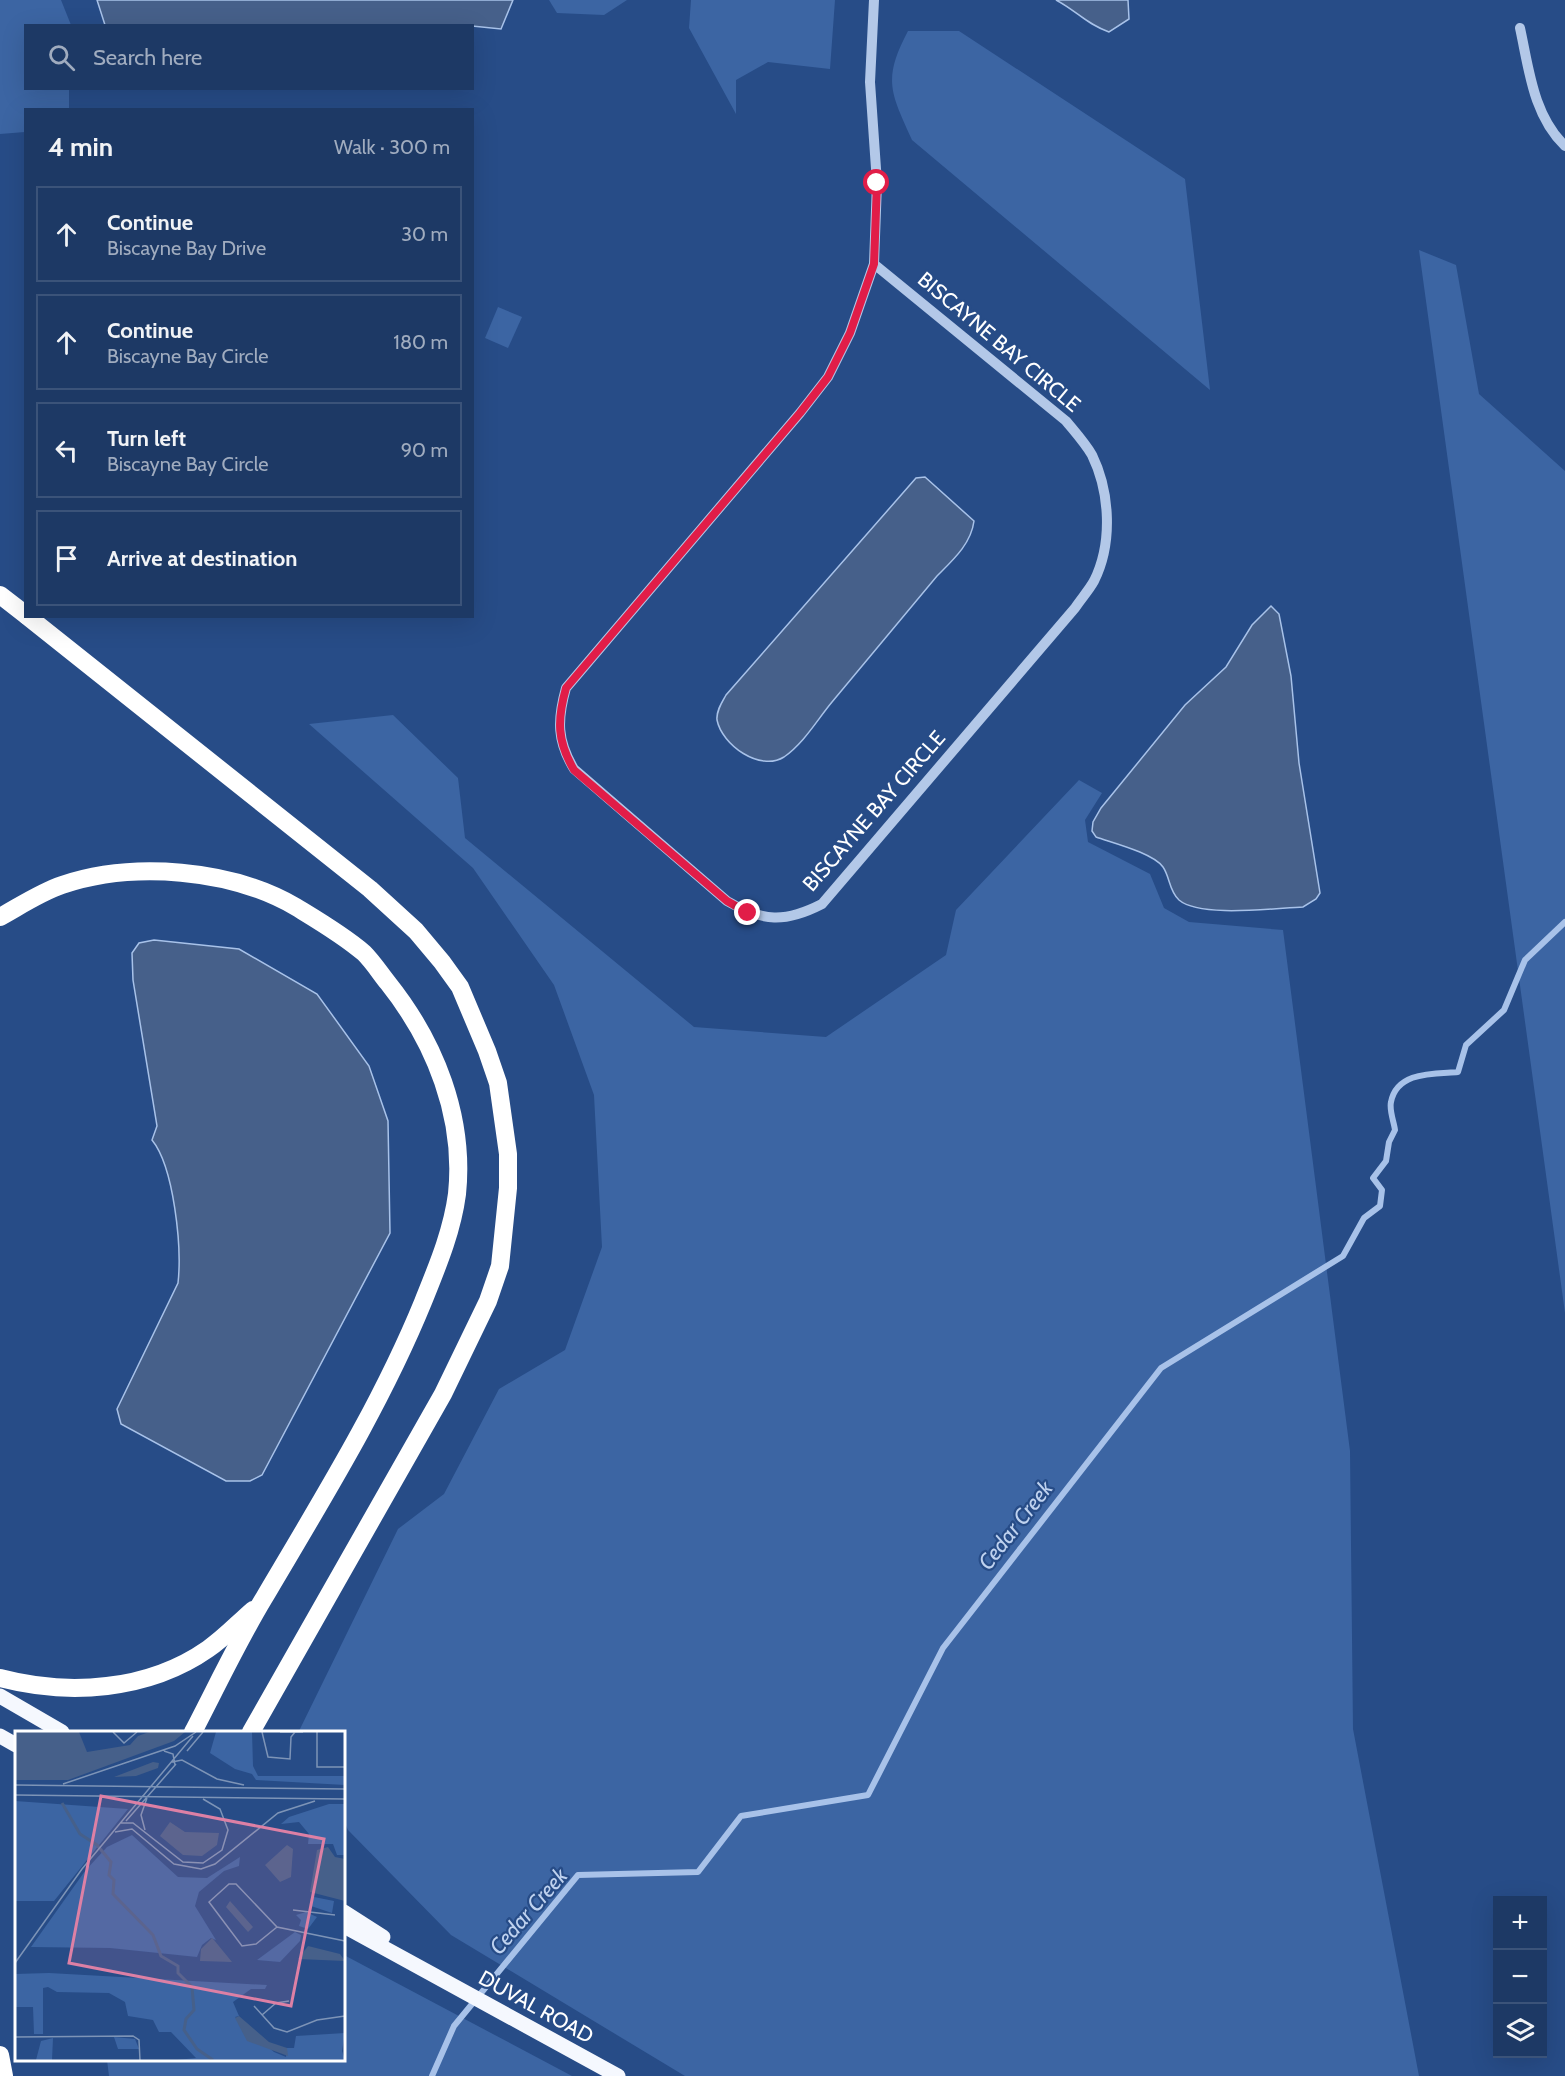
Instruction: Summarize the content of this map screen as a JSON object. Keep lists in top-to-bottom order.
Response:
{
  "streets": {
    "main road": ["DUVAL ROAD"],
    "street": ["BISCAYNE BAY CIRCLE"]
  },
  "water": ["Cedar Creek"],
  "page": {
    "search": "Search here",
    "heading": ["4 min", "Walk · 300 m"],
    "list": [
      ["Continue", "Biscayne Bay Drive", "30 m"],
      ["Continue", "Biscayne Bay Circle", "180 m"],
      ["Turn left", "Biscayne Bay Circle", "90 m"],
      "Arrive at destination"
    ],
    "map_buttons": ["+", "−"]
  }
}
